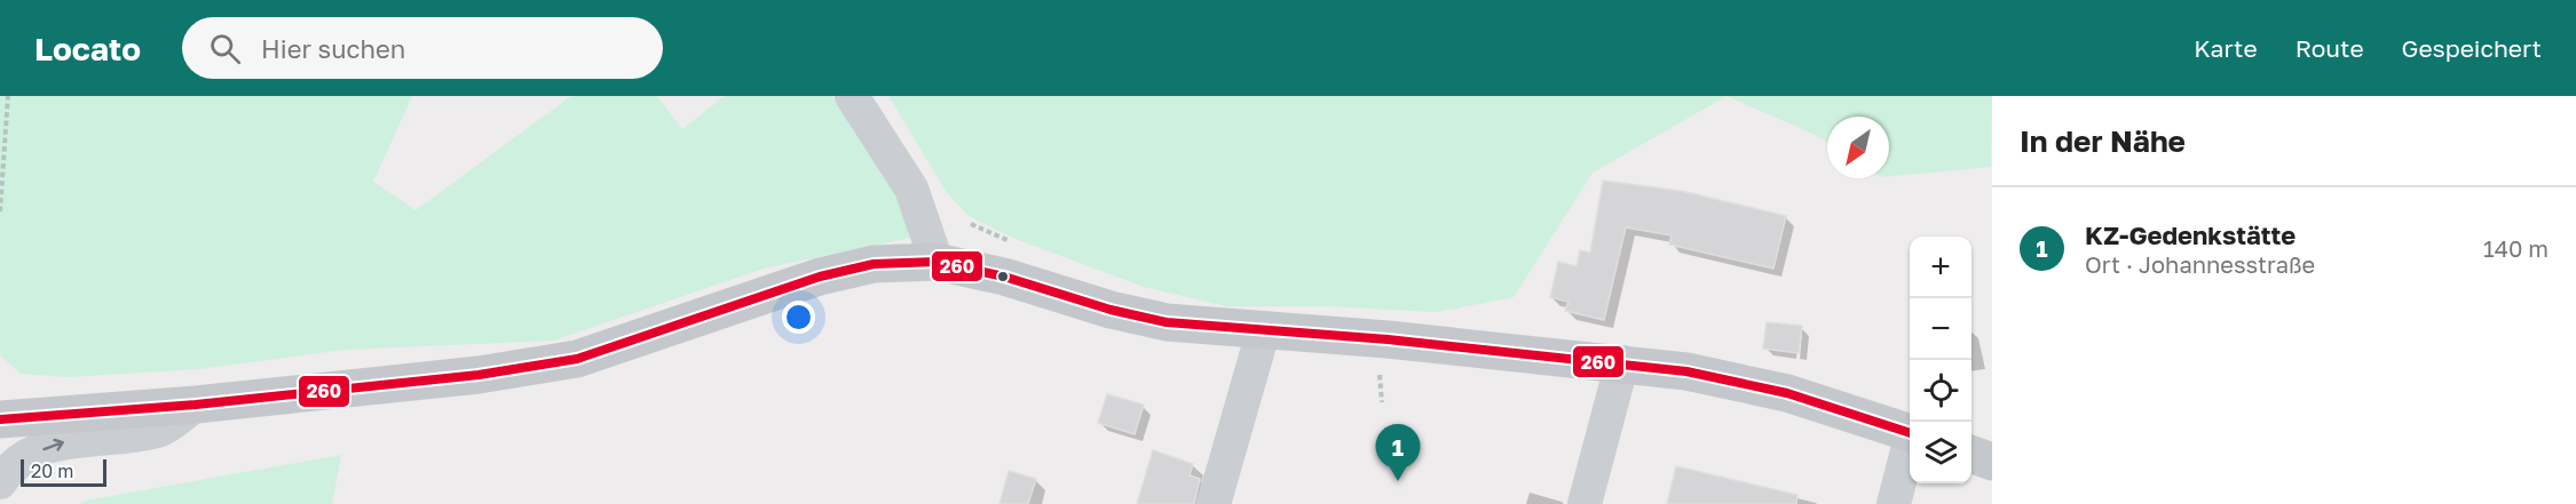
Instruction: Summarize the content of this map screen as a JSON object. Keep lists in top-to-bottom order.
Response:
{
  "lines": ["transit line 260"],
  "scale_bar": "20 m",
  "north": "bottom left",
  "page": {
    "header": "Locato",
    "search": "Hier suchen",
    "nav": ["Karte", "Route", "Gespeichert"],
    "heading": "In der Nähe",
    "list": [
      {
        "mark": "1",
        "name": "KZ-Gedenkstätte",
        "note": "Ort · Johannesstraße",
        "value": "140 m"
      }
    ],
    "map_buttons": ["+", "−"],
    "pins": "1",
    "scale": "20 m"
  }
}
